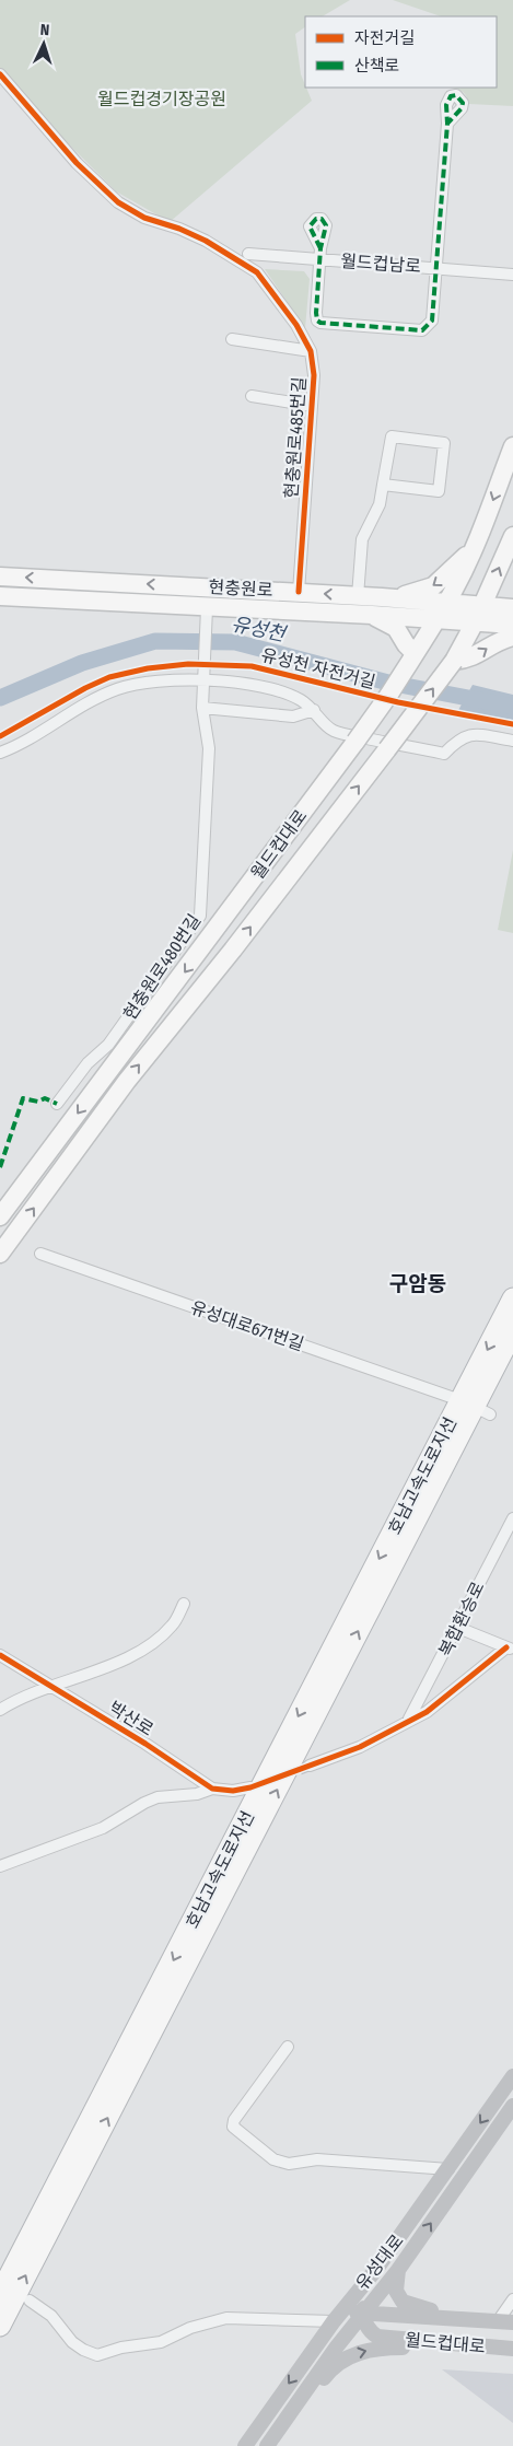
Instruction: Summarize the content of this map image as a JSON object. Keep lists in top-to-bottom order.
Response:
{
  "streets": {
    "highway": ["호남고속도로지선"],
    "main road": ["현충원로", "월드컵대로"],
    "street": [
      "월드컵남로",
      "현충원로485번길",
      "현충원로480번길",
      "유성대로671번길",
      "복합환승로",
      "박산로",
      "유성대로"
    ],
    "cycle path": ["유성천 자전거길"]
  },
  "crossings": [
    ["현충원로485번길", "현충원로"],
    ["현충원로", "월드컵대로"],
    ["현충원로", "현충원로480번길"],
    ["월드컵대로", "유성대로"]
  ],
  "districts": ["구암동"],
  "water": ["유성천"],
  "parks": ["월드컵경기장공원"],
  "legend": ["자전거길", "산책로"],
  "north": "top"
}
